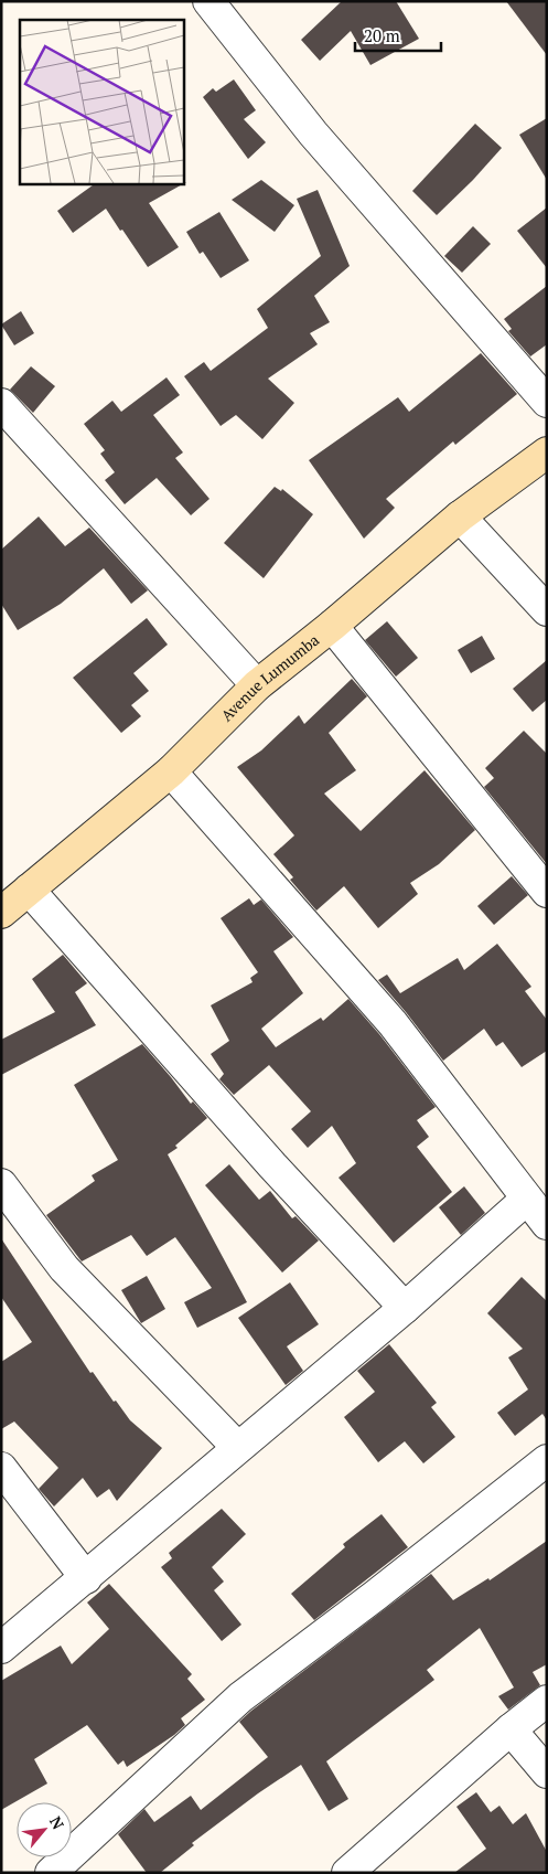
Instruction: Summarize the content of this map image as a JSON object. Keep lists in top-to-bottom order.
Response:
{
  "streets": {
    "main road": ["Avenue Lumumba"]
  },
  "scale_bar": "20 m",
  "north": "top right"
}
